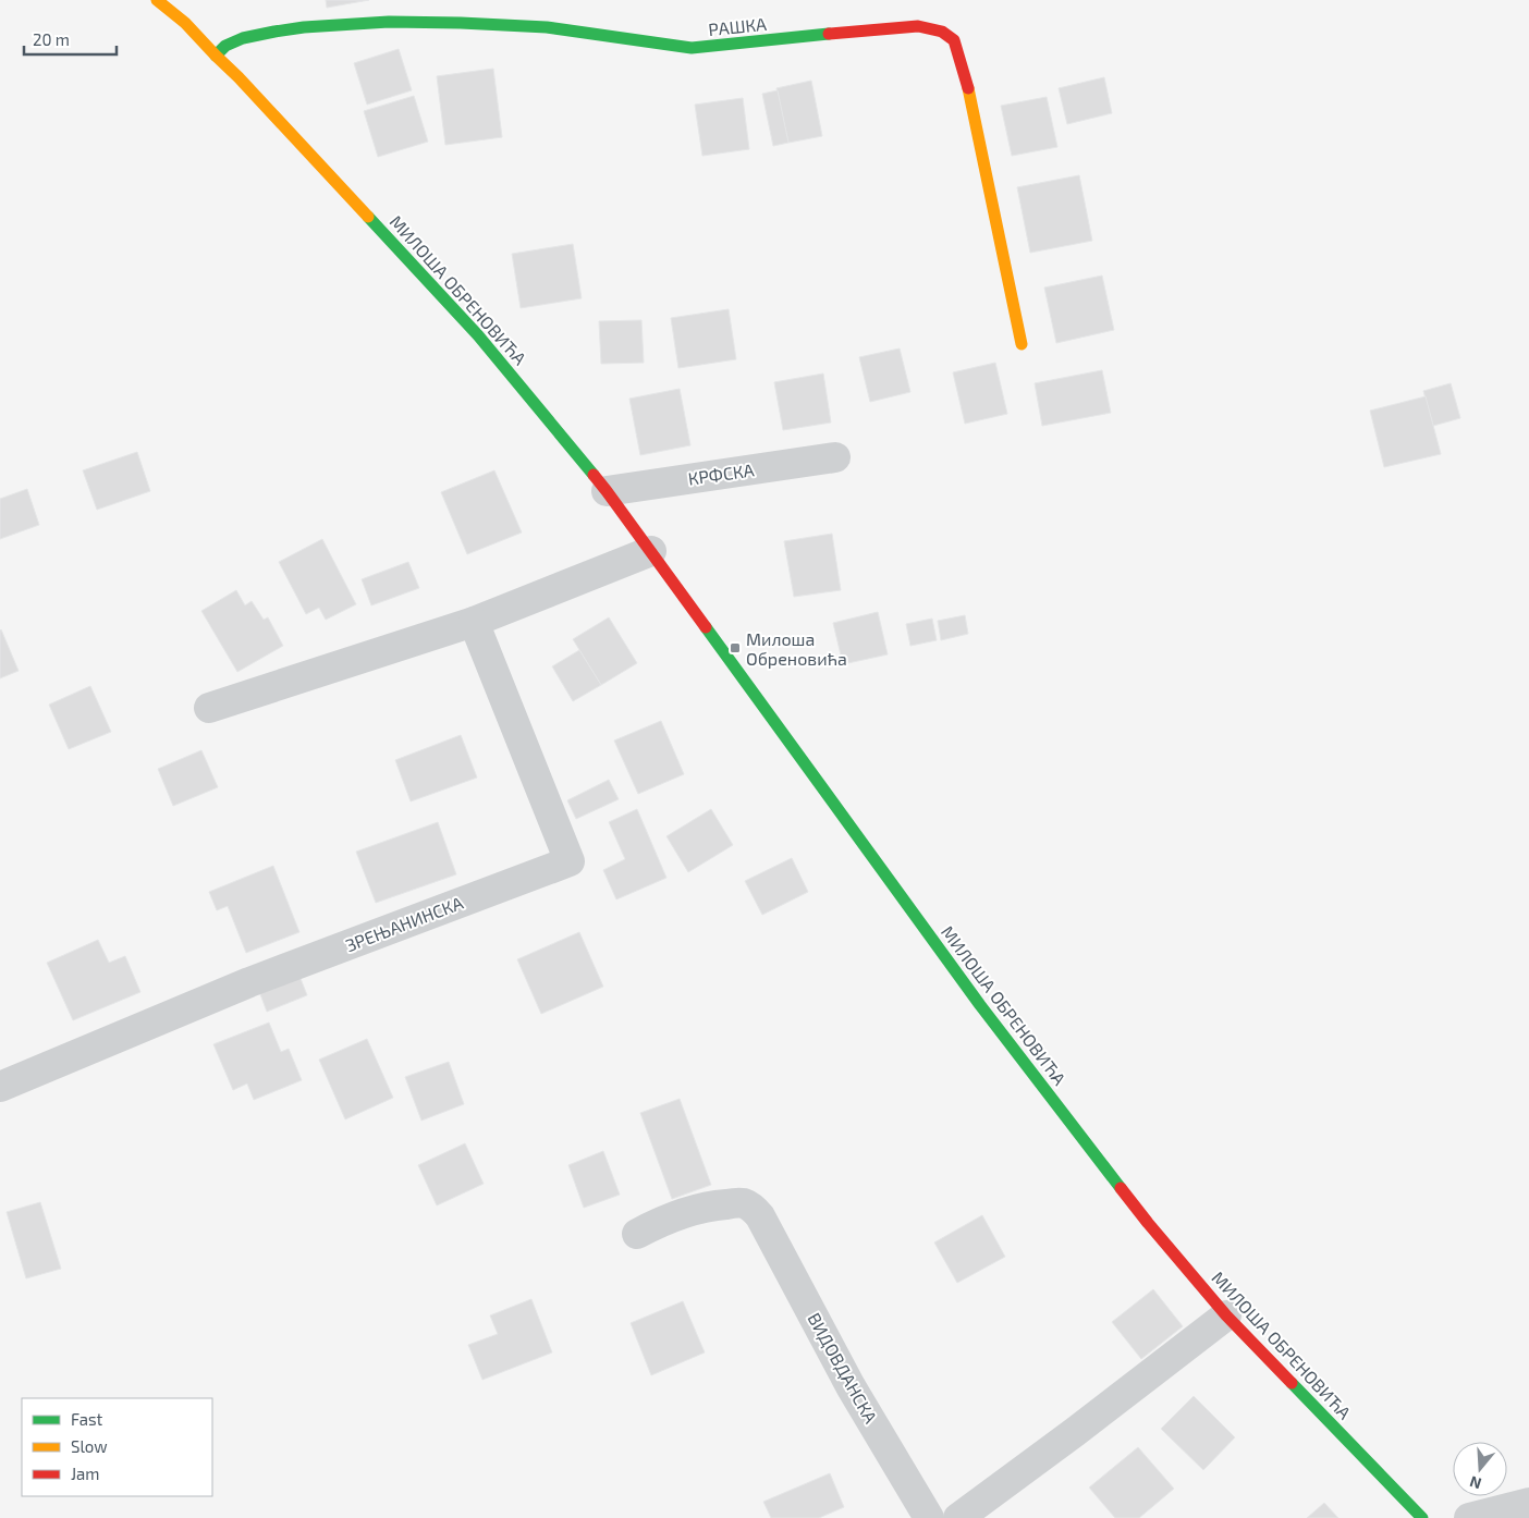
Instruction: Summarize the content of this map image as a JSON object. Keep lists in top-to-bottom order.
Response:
{
  "streets": {
    "street": [
      "РАШКА",
      "МИЛОША ОБРЕНОВИЋА",
      "КРФСКА",
      "ЗРЕЊАНИНСКА",
      "ВИДОВДАНСКА"
    ]
  },
  "crossings": [
    ["РАШКА", "МИЛОША ОБРЕНОВИЋА"],
    ["МИЛОША ОБРЕНОВИЋА", "КРФСКА"]
  ],
  "places": {
    "transit": ["Милоша Обреновића"]
  },
  "legend": ["Fast", "Slow", "Jam"],
  "scale_bar": "20 m",
  "north": "bottom"
}
